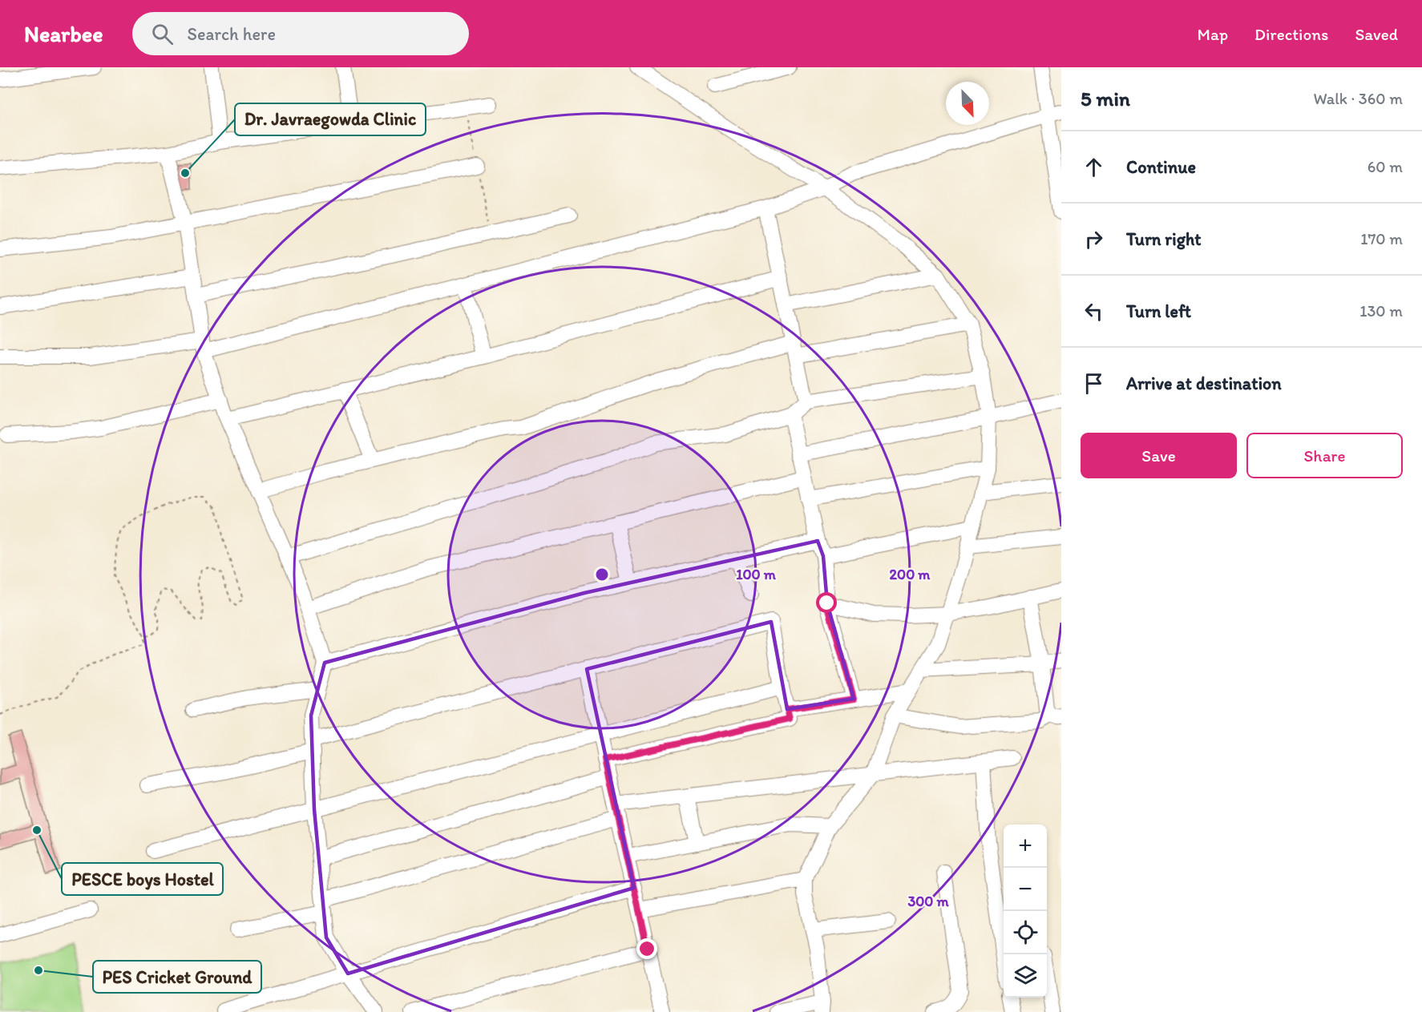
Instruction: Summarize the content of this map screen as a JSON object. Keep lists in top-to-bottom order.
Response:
{
  "places": ["Dr. Javraegowda Clinic", "PESCE boys Hostel", "PES Cricket Ground"],
  "north": "bottom right",
  "page": {
    "header": "Nearbee",
    "search": "Search here",
    "nav": ["Map", "Directions", "Saved"],
    "heading": ["5 min", "Walk · 360 m"],
    "list": [
      ["Continue", "60 m"],
      ["Turn right", "170 m"],
      ["Turn left", "130 m"],
      "Arrive at destination"
    ],
    "buttons": ["Save", "Share"],
    "map_buttons": ["+", "−"]
  },
  "rings": ["100 m", "200 m", "300 m"]
}
